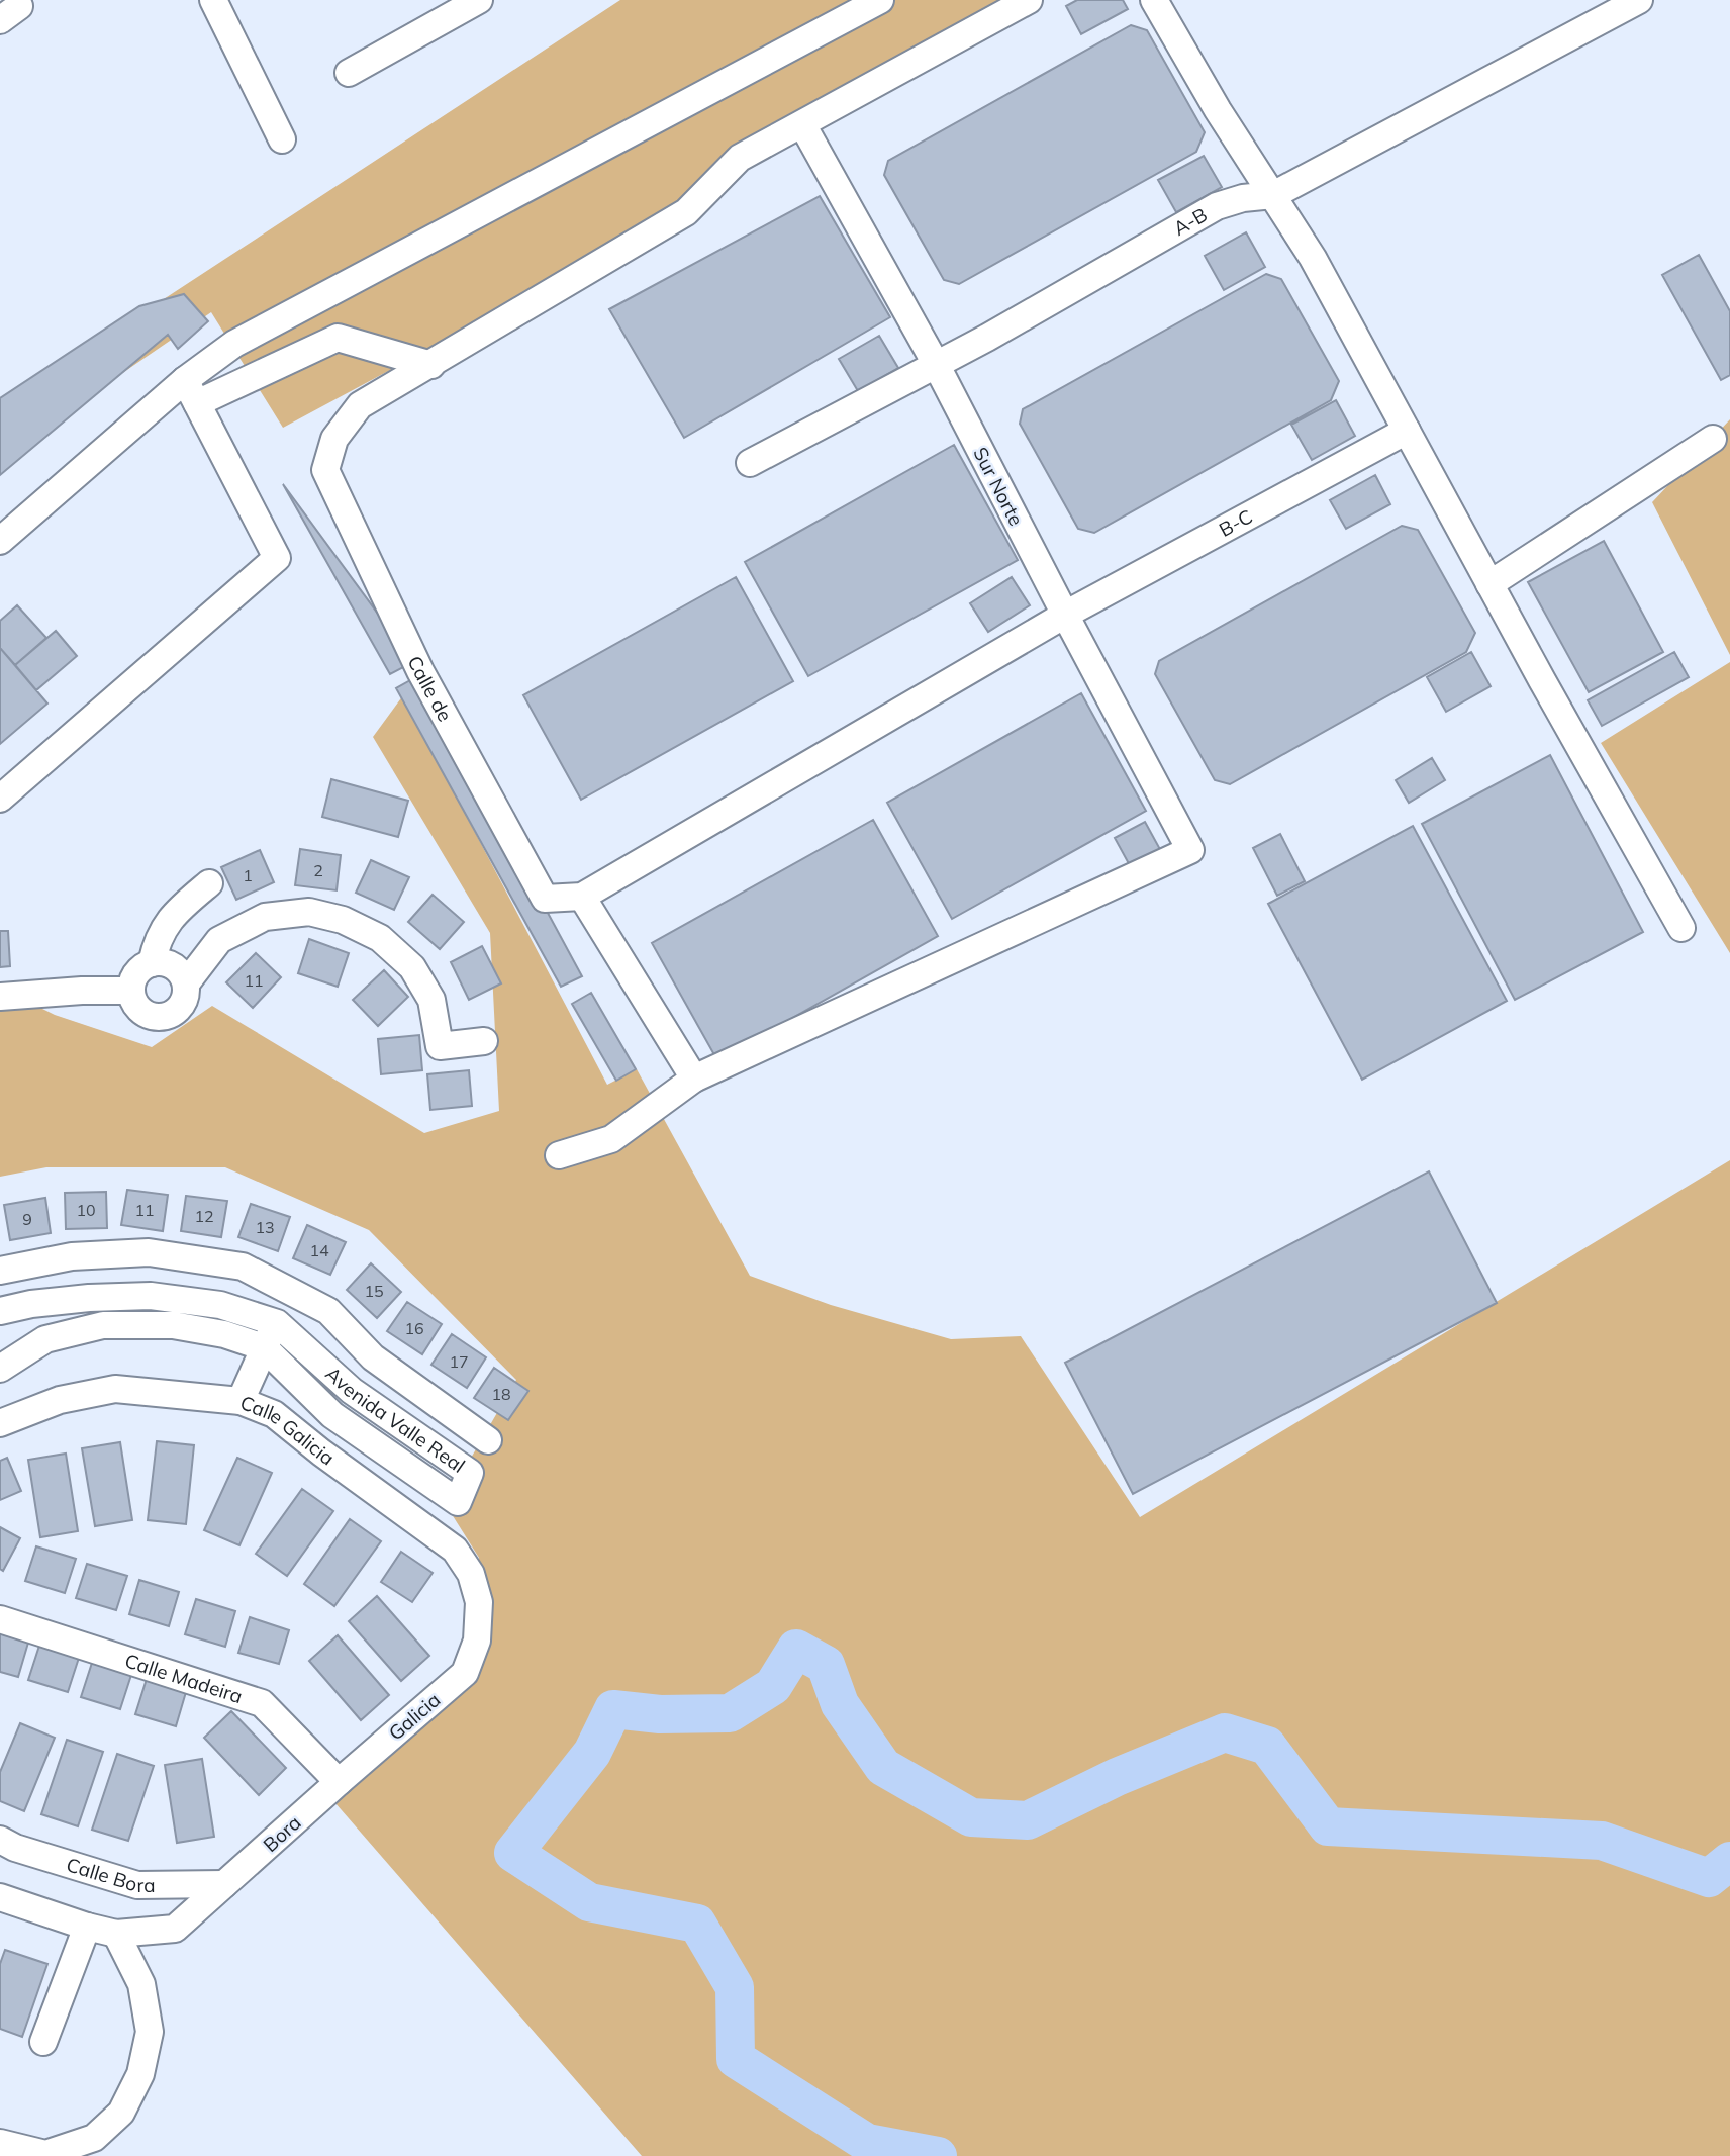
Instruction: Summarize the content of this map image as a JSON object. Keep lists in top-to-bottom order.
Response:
{
  "streets": {
    "street": [
      "A-B",
      "Sur Norte",
      "B-C",
      "Calle de",
      "Avenida Valle Real",
      "Calle Galicia",
      "Calle Madeira",
      "Galicia",
      "Bora",
      "Calle Bora"
    ]
  },
  "crossings": [
    ["A-B", "Sur Norte"],
    ["Sur Norte", "B-C"],
    ["B-C", "Calle de"],
    ["Calle Galicia", "Galicia"],
    ["Calle Madeira", "Galicia"],
    ["Calle Madeira", "Bora"],
    ["Galicia", "Bora"],
    ["Bora", "Calle Bora"]
  ],
  "house_numbers": [
    "2",
    "1",
    "11",
    "10",
    "11",
    "12",
    "9",
    "13",
    "14",
    "15",
    "16",
    "17",
    "18"
  ]
}
